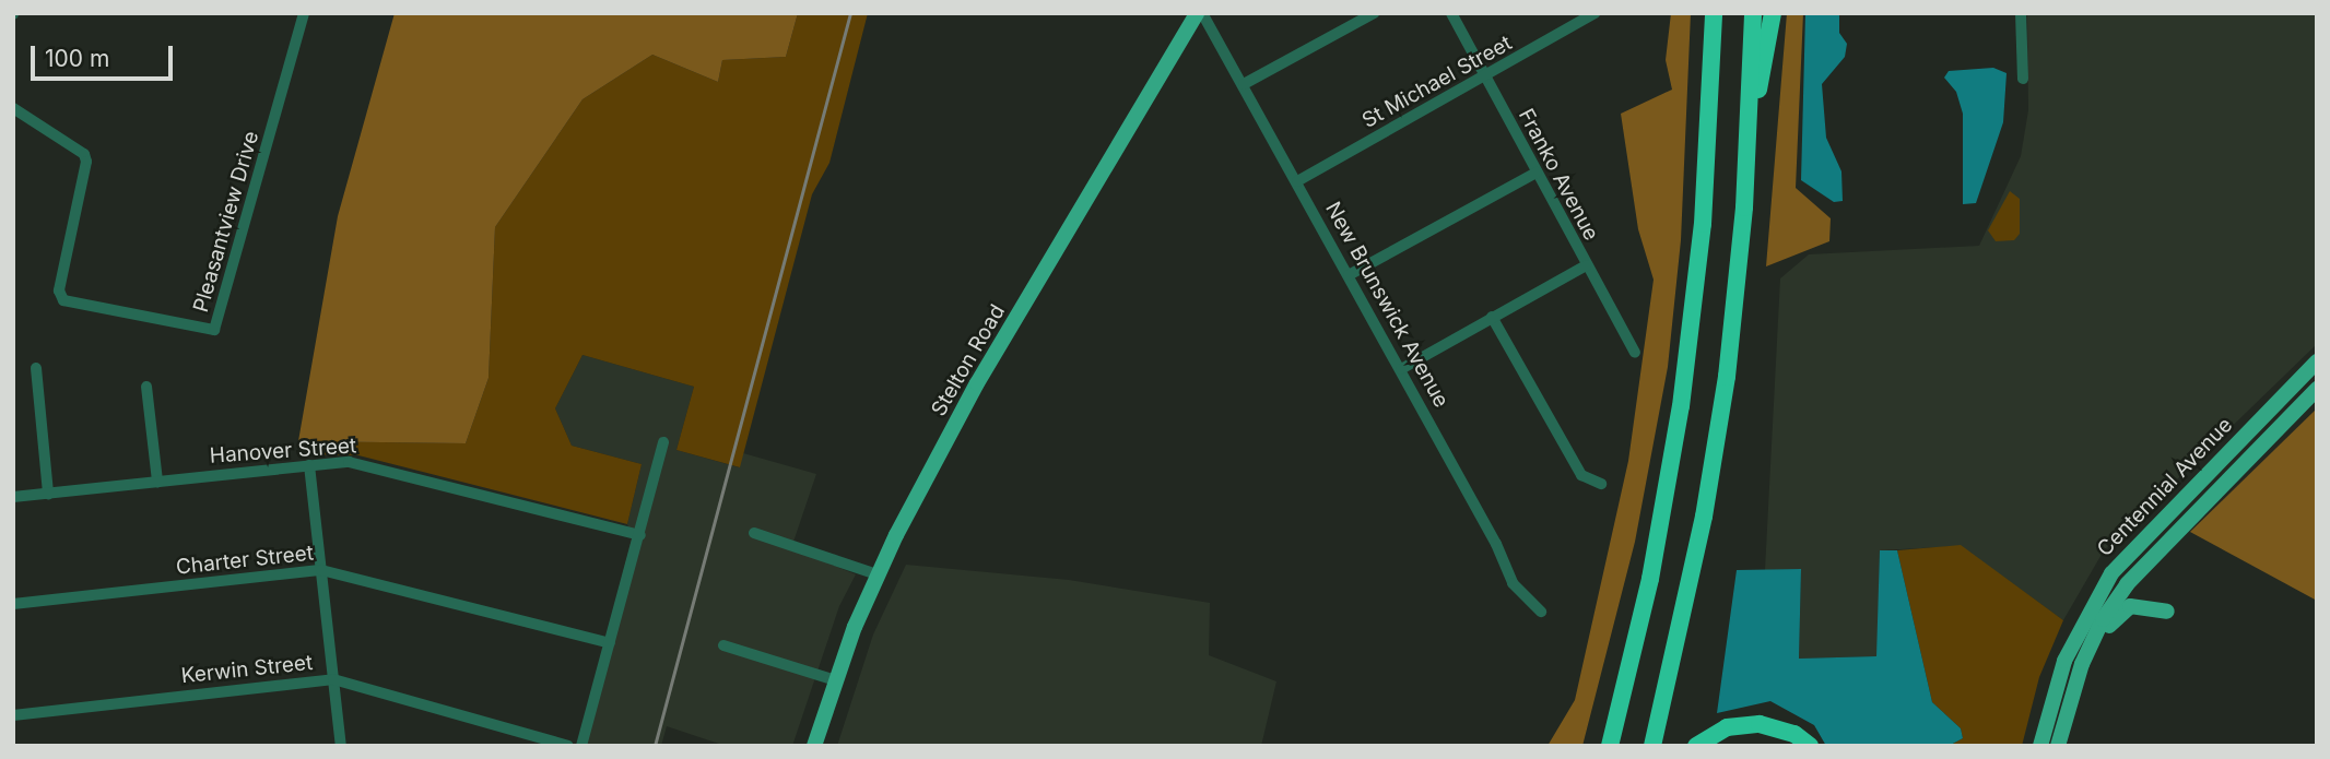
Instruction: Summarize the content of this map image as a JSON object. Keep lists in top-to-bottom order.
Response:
{
  "streets": {
    "main road": ["Stelton Road", "Centennial Avenue"],
    "street": [
      "St Michael Street",
      "Franko Avenue",
      "Pleasantview Drive",
      "New Brunswick Avenue",
      "Hanover Street",
      "Charter Street",
      "Kerwin Street"
    ]
  },
  "crossings": [
    ["St Michael Street", "Franko Avenue"],
    ["St Michael Street", "New Brunswick Avenue"]
  ],
  "scale_bar": "100 m"
}
